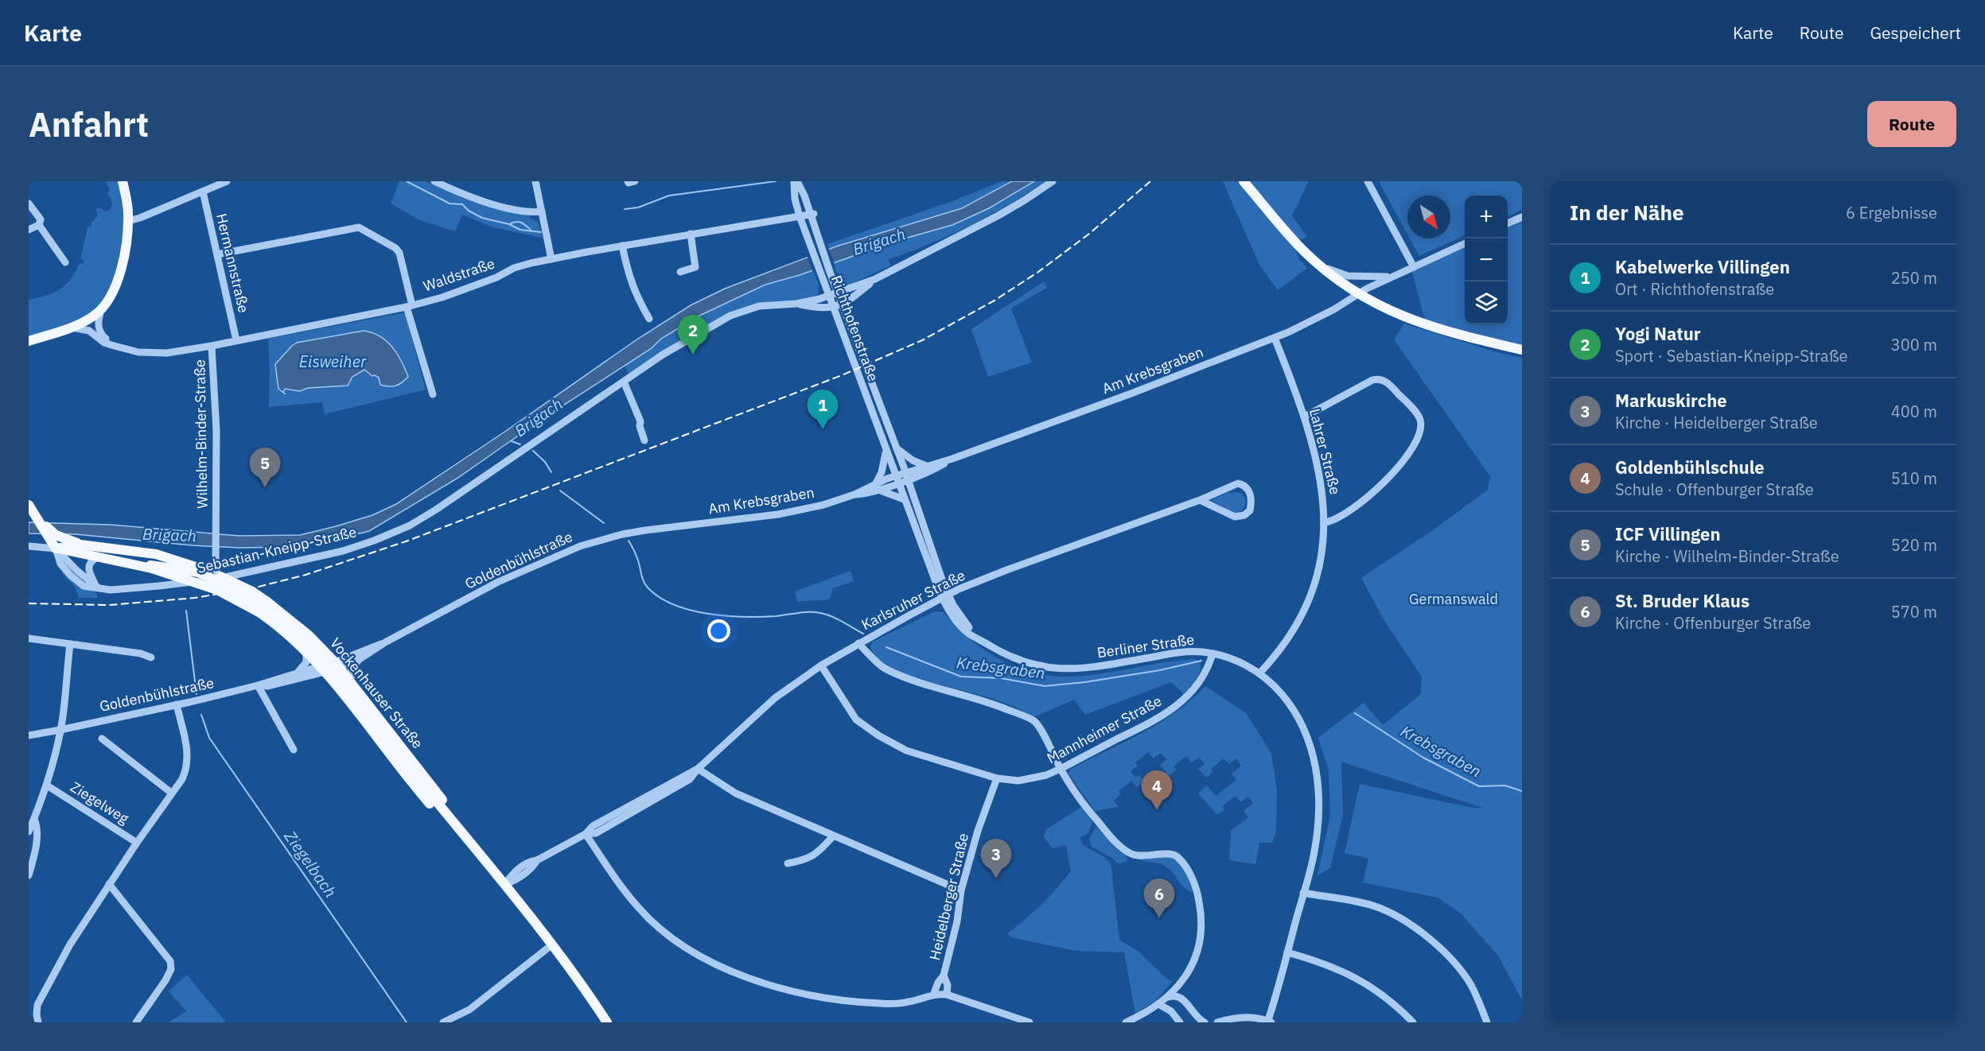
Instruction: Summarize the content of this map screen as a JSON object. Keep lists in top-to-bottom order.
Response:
{
  "streets": {
    "main road": ["Vockenhauser Straße"],
    "street": [
      "Hermannstraße",
      "Waldstraße",
      "Richthofenstraße",
      "Am Krebsgraben",
      "Wilhelm-Binder-Straße",
      "Lahrer Straße",
      "Sebastian-Kneipp-Straße",
      "Goldenbühlstraße",
      "Karlsruher Straße",
      "Berliner Straße",
      "Mannheimer Straße",
      "Ziegelweg",
      "Heidelberger Straße"
    ]
  },
  "crossings": [
    ["Hermannstraße", "Waldstraße"],
    ["Waldstraße", "Richthofenstraße"],
    ["Waldstraße", "Wilhelm-Binder-Straße"],
    ["Richthofenstraße", "Am Krebsgraben"],
    ["Richthofenstraße", "Sebastian-Kneipp-Straße"],
    ["Richthofenstraße", "Berliner Straße"],
    ["Am Krebsgraben", "Lahrer Straße"],
    ["Am Krebsgraben", "Goldenbühlstraße"],
    ["Am Krebsgraben", "Berliner Straße"],
    ["Wilhelm-Binder-Straße", "Sebastian-Kneipp-Straße"],
    ["Lahrer Straße", "Berliner Straße"],
    ["Goldenbühlstraße", "Vockenhauser Straße"],
    ["Karlsruher Straße", "Berliner Straße"],
    ["Karlsruher Straße", "Vockenhauser Straße"],
    ["Karlsruher Straße", "Mannheimer Straße"],
    ["Berliner Straße", "Mannheimer Straße"],
    ["Mannheimer Straße", "Heidelberger Straße"]
  ],
  "water": [
    "Brigach",
    "Eisweiher",
    "Krebsgraben",
    "Ziegelbach"
  ],
  "parks": ["Germanswald"],
  "north": "bottom right",
  "page": {
    "header": "Karte",
    "nav": ["Karte", "Route", "Gespeichert"],
    "buttons": "Route",
    "title": "Anfahrt",
    "heading": ["In der Nähe", "6 Ergebnisse"],
    "map_buttons": ["+", "−"],
    "list": [
      {
        "mark": "1",
        "name": "Kabelwerke Villingen",
        "note": "Ort · Richthofenstraße",
        "value": "250 m"
      },
      {
        "mark": "2",
        "name": "Yogi Natur",
        "note": "Sport · Sebastian-Kneipp-Straße",
        "value": "300 m"
      },
      {
        "mark": "3",
        "name": "Markuskirche",
        "note": "Kirche · Heidelberger Straße",
        "value": "400 m"
      },
      {
        "mark": "4",
        "name": "Goldenbühlschule",
        "note": "Schule · Offenburger Straße",
        "value": "510 m"
      },
      {
        "mark": "5",
        "name": "ICF Villingen",
        "note": "Kirche · Wilhelm-Binder-Straße",
        "value": "520 m"
      },
      {
        "mark": "6",
        "name": "St. Bruder Klaus",
        "note": "Kirche · Offenburger Straße",
        "value": "570 m"
      }
    ],
    "pins": [
      "2",
      "1",
      "5",
      "4",
      "3",
      "6"
    ]
  }
}
